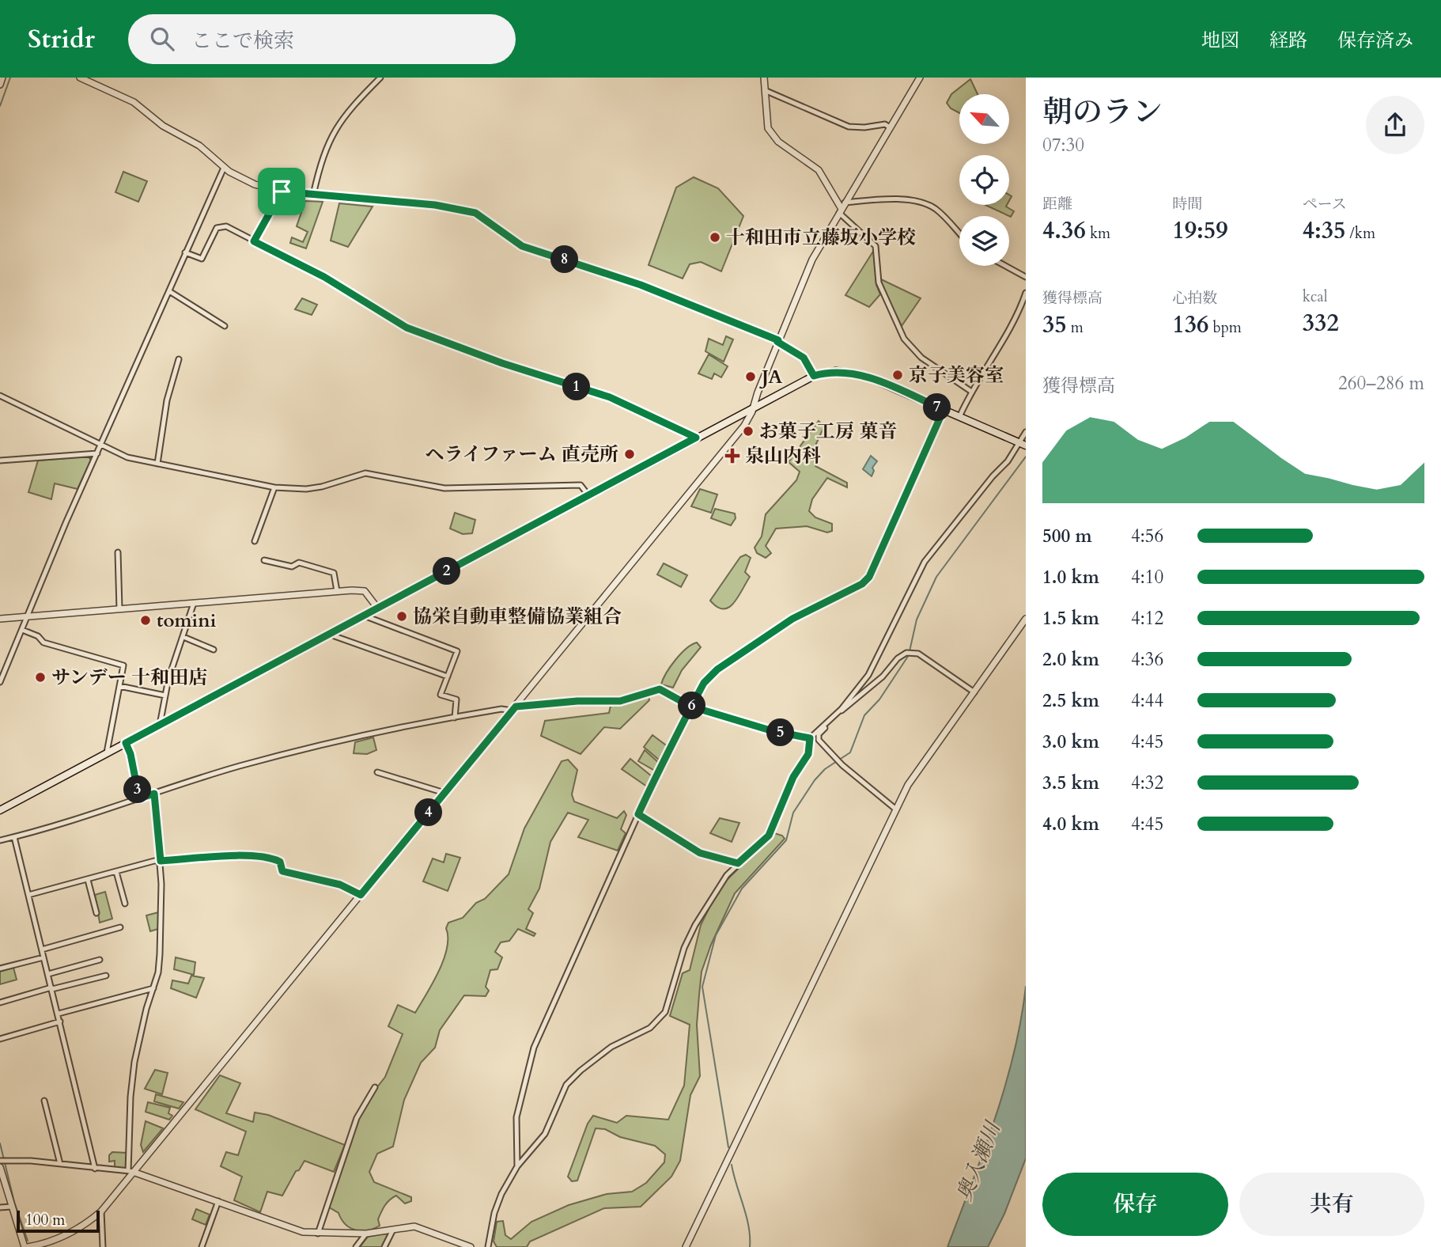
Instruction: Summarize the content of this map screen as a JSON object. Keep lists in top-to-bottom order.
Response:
{
  "water": ["奥入瀬川"],
  "places": {
    "other": [
      "十和田市立藤坂小学校",
      "京子美容室",
      "JA",
      "お菓子工房 菓音",
      "ヘライファーム 直売所",
      "協栄自動車整備協業組合",
      "tomini",
      "サンデー 十和田店"
    ],
    "health": ["泉山内科"]
  },
  "scale_bar": "100 m",
  "north": "top left",
  "page": {
    "header": "Stridr",
    "search": "ここで検索",
    "nav": ["地図", "経路", "保存済み"],
    "heading": ["朝のラン", "07:30"],
    "stats": [
      ["距離", "4.36 km"],
      ["時間", "19:59"],
      ["ペース", "4:35 /km"],
      ["獲得標高", "35 m"],
      ["心拍数", "136 bpm"],
      ["kcal", "332"]
    ],
    "pins": [
      "8",
      "1",
      "7",
      "2",
      "6",
      "5",
      "3",
      "4"
    ],
    "chart": ["獲得標高", "260–286 m"],
    "list": [
      {
        "name": "500 m",
        "note": "4:56"
      },
      {
        "name": "1.0 km",
        "note": "4:10"
      },
      {
        "name": "1.5 km",
        "note": "4:12"
      },
      {
        "name": "2.0 km",
        "note": "4:36"
      },
      {
        "name": "2.5 km",
        "note": "4:44"
      },
      {
        "name": "3.0 km",
        "note": "4:45"
      },
      {
        "name": "3.5 km",
        "note": "4:32"
      },
      {
        "name": "4.0 km",
        "note": "4:45"
      }
    ],
    "buttons": ["保存", "共有"],
    "scale": "100 m"
  }
}
